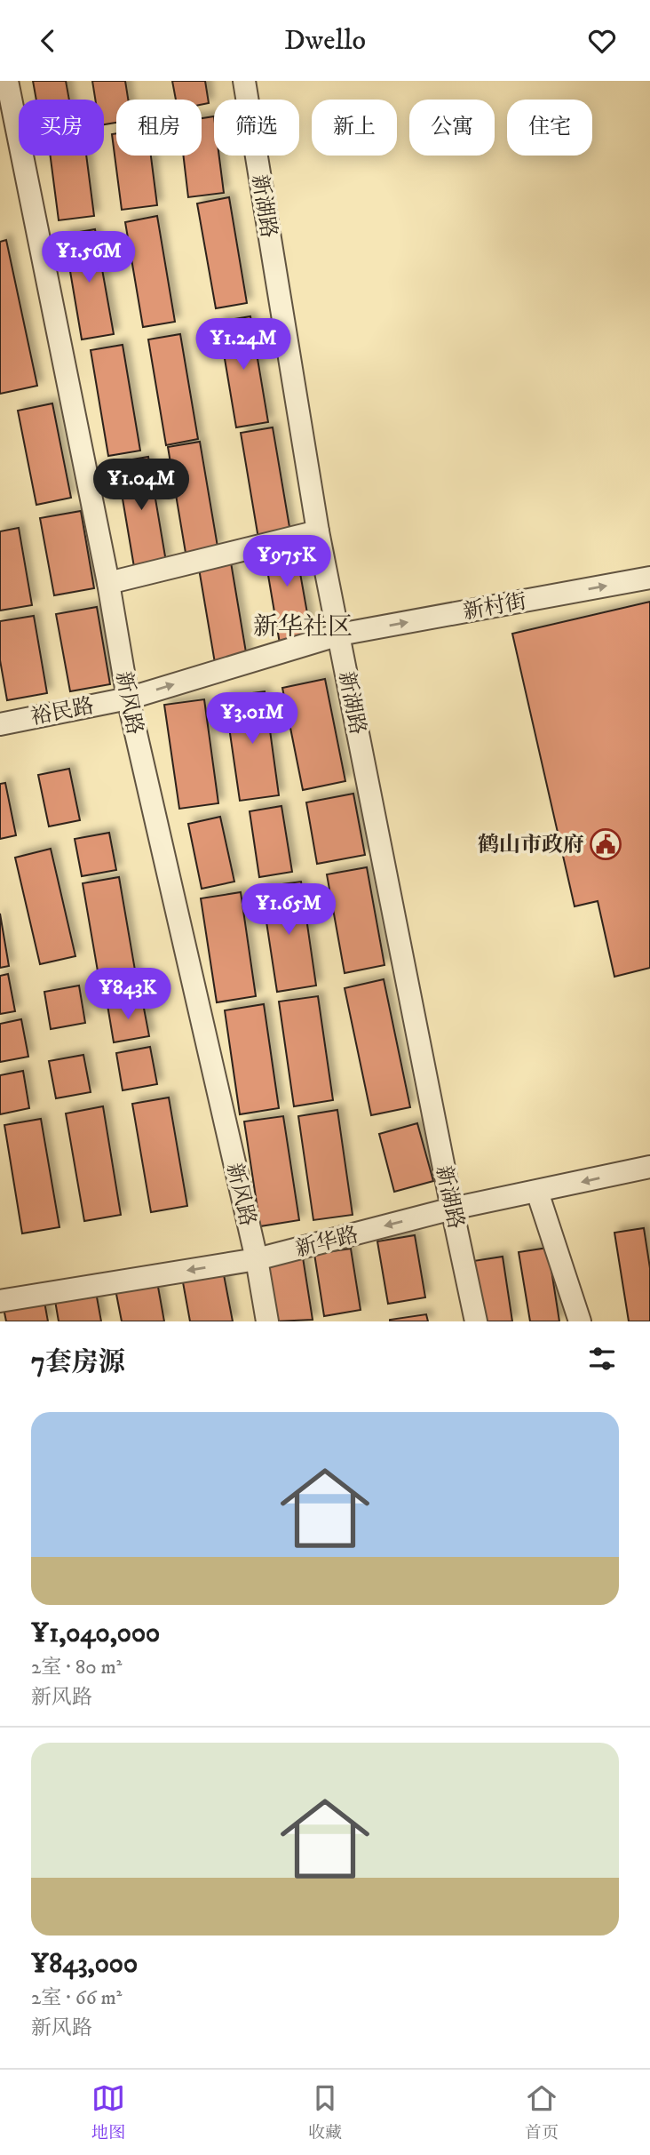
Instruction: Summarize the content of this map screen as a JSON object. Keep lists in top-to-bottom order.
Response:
{
  "streets": {
    "street": [
      "新湖路",
      "新村街",
      "新风路",
      "裕民路",
      "新华路"
    ]
  },
  "crossings": [
    ["新湖路", "新村街"],
    ["新湖路", "裕民路"],
    ["新湖路", "新华路"],
    ["新村街", "裕民路"],
    ["新风路", "裕民路"],
    ["新风路", "新华路"]
  ],
  "one_way": ["新村街", "新华路"],
  "districts": ["新华社区"],
  "places": {
    "public building": ["鹤山市政府"]
  },
  "page": {
    "header": "Dwello",
    "chip": [
      "买房",
      "租房",
      "筛选",
      "新上",
      "公寓",
      "住宅"
    ],
    "price": [
      "¥1.56M",
      "¥1.24M",
      "¥1.04M",
      "¥975K",
      "¥3.01M",
      "¥1.65M",
      "¥843K"
    ],
    "heading": "7套房源",
    "list": [
      {
        "name": "¥1,040,000",
        "note": "2室 · 80 m² · 新风路"
      },
      {
        "name": "¥843,000",
        "note": "2室 · 66 m² · 新风路"
      }
    ],
    "tabs": ["地图", "收藏", "首页"]
  }
}
